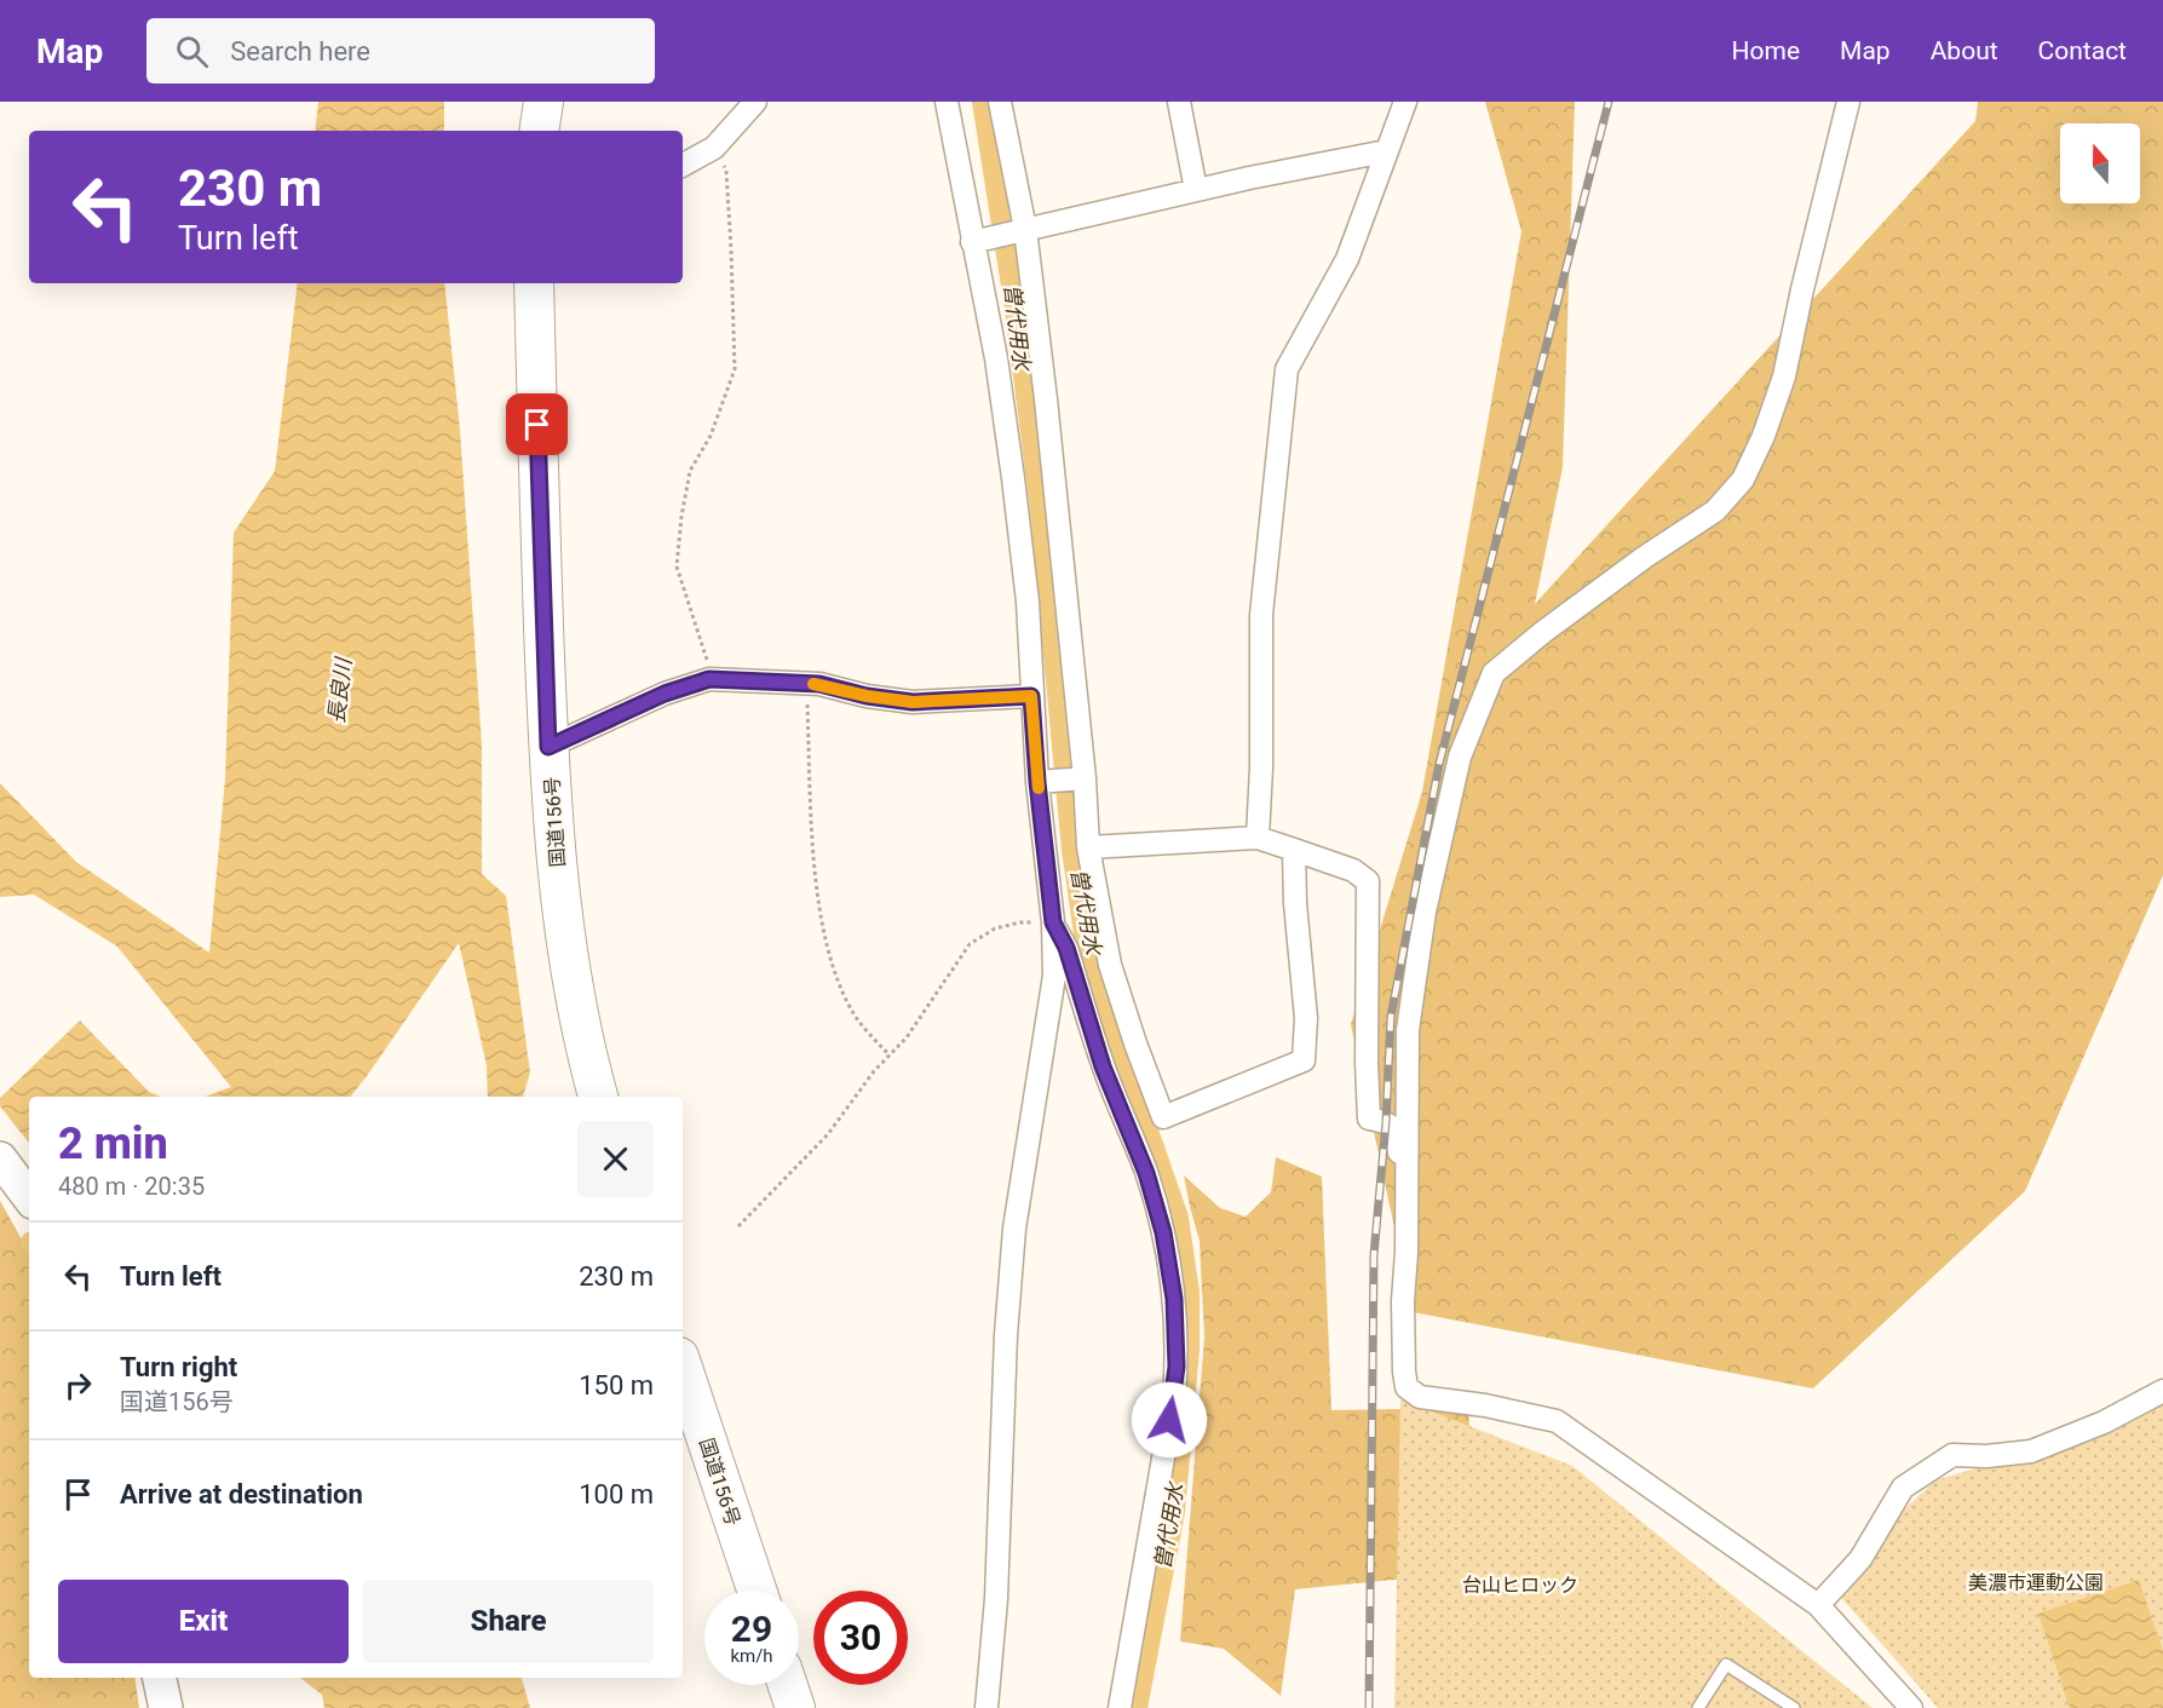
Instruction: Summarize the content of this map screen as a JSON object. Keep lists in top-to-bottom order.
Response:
{
  "streets": {
    "highway": ["国道156号"]
  },
  "water": ["曽代用水", "長良川"],
  "parks": ["美濃市運動公園", "台山ヒロック"],
  "north": "top",
  "page": {
    "header": "Map",
    "search": "Search here",
    "nav": [
      "Home",
      "Map",
      "About",
      "Contact"
    ],
    "turn": ["230 m", "Turn left"],
    "heading": ["2 min", "480 m · 20:35"],
    "list": [
      {
        "name": "Turn left",
        "value": "230 m"
      },
      {
        "name": "Turn right",
        "note": "国道156号",
        "value": "150 m"
      },
      {
        "name": "Arrive at destination",
        "value": "100 m"
      }
    ],
    "buttons": ["Exit", "Share"],
    "speed": "29 km/h",
    "limit": "30"
  }
}
